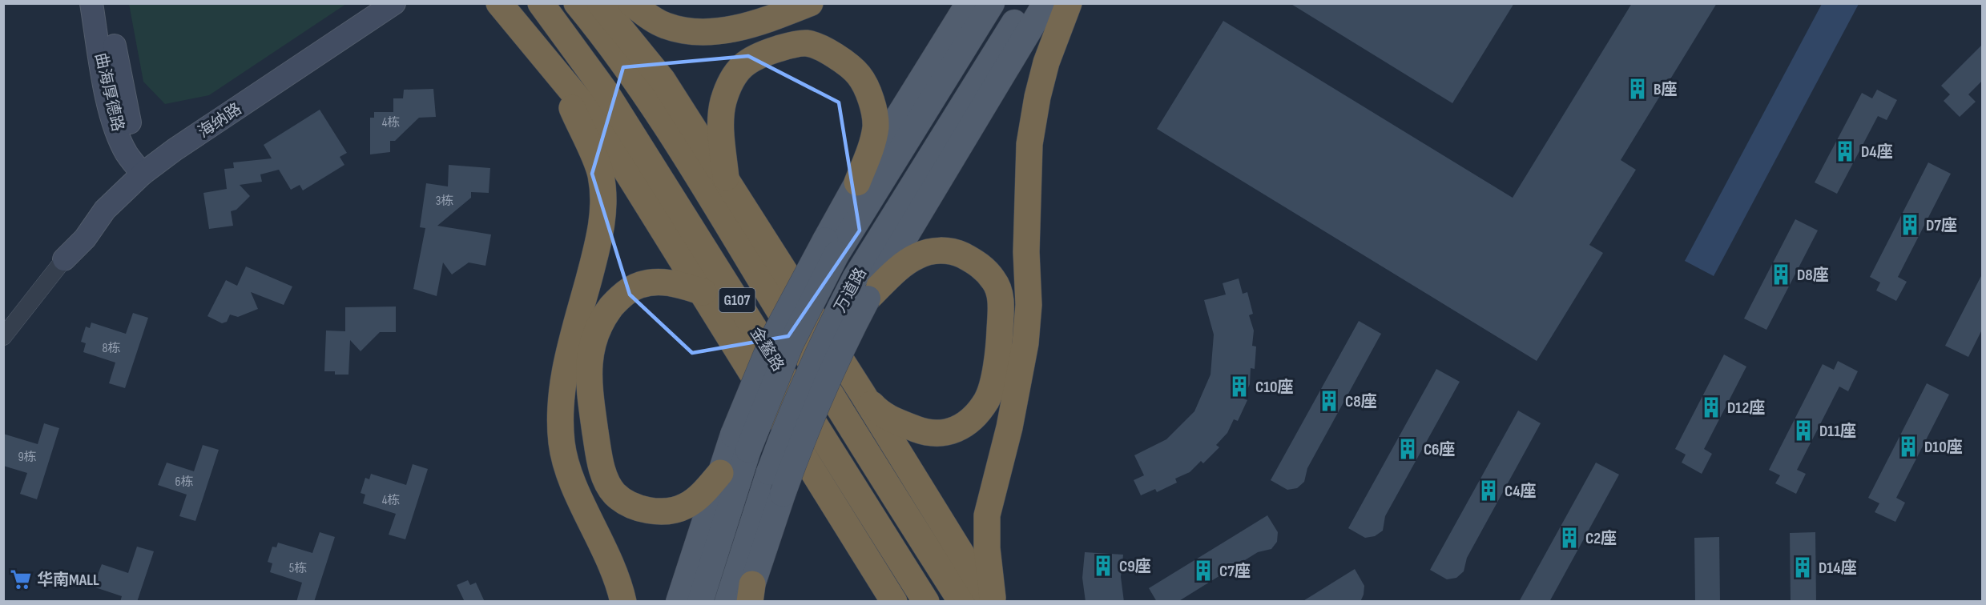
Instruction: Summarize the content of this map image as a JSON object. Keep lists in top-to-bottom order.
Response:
{
  "streets": {
    "highway": ["G107", "金鳌路"],
    "main road": ["万道路"],
    "street": ["曲海厚德路", "海纳路"]
  },
  "crossings": [
    ["曲海厚德路", "海纳路"]
  ],
  "places": {
    "building": [
      "B座",
      "D4座",
      "D7座",
      "D8座",
      "C10座",
      "C8座",
      "D12座",
      "D11座",
      "D10座",
      "C6座",
      "C4座",
      "C2座",
      "C9座",
      "D14座",
      "C7座"
    ],
    "supermarket": ["华南MALL"]
  },
  "house_numbers": [
    "4栋",
    "3栋",
    "8栋",
    "9栋",
    "6栋",
    "4栋",
    "5栋"
  ]
}
